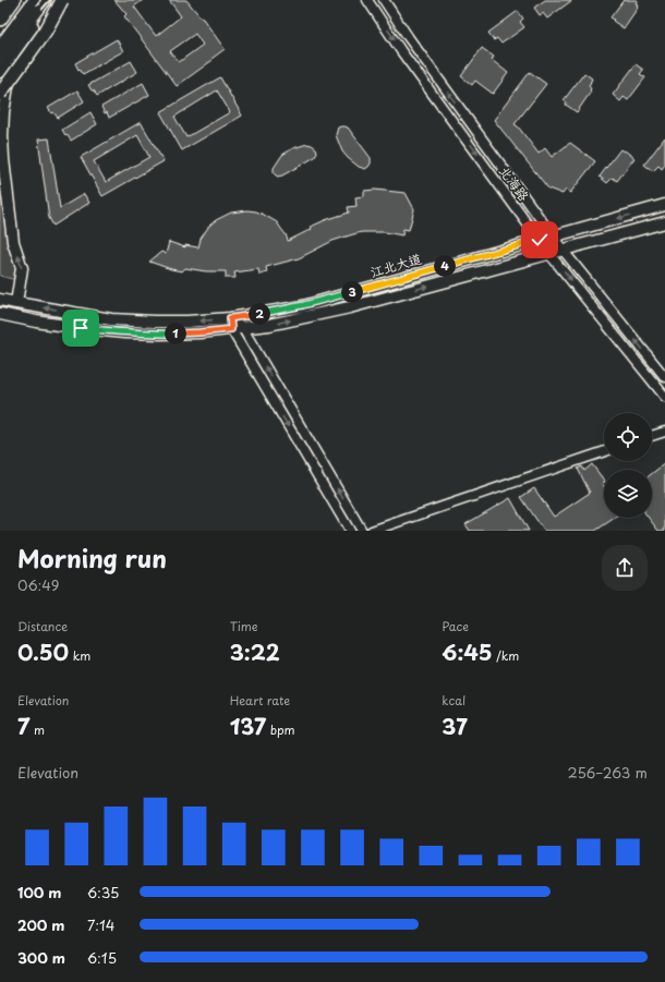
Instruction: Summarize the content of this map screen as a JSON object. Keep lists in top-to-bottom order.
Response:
{
  "streets": {
    "main road": ["江北大道"],
    "street": ["北海路"]
  },
  "crossings": [
    ["北海路", "江北大道"]
  ],
  "page": {
    "pins": [
      "4",
      "3",
      "2",
      "1"
    ],
    "heading": ["Morning run", "06:49"],
    "stats": [
      ["Distance", "0.50 km"],
      ["Time", "3:22"],
      ["Pace", "6:45 /km"],
      ["Elevation", "7 m"],
      ["Heart rate", "137 bpm"],
      ["kcal", "37"]
    ],
    "chart": ["Elevation", "256–263 m"],
    "list": [
      {
        "name": "100 m",
        "note": "6:35"
      },
      {
        "name": "200 m",
        "note": "7:14"
      },
      {
        "name": "300 m",
        "note": "6:15"
      }
    ]
  }
}
